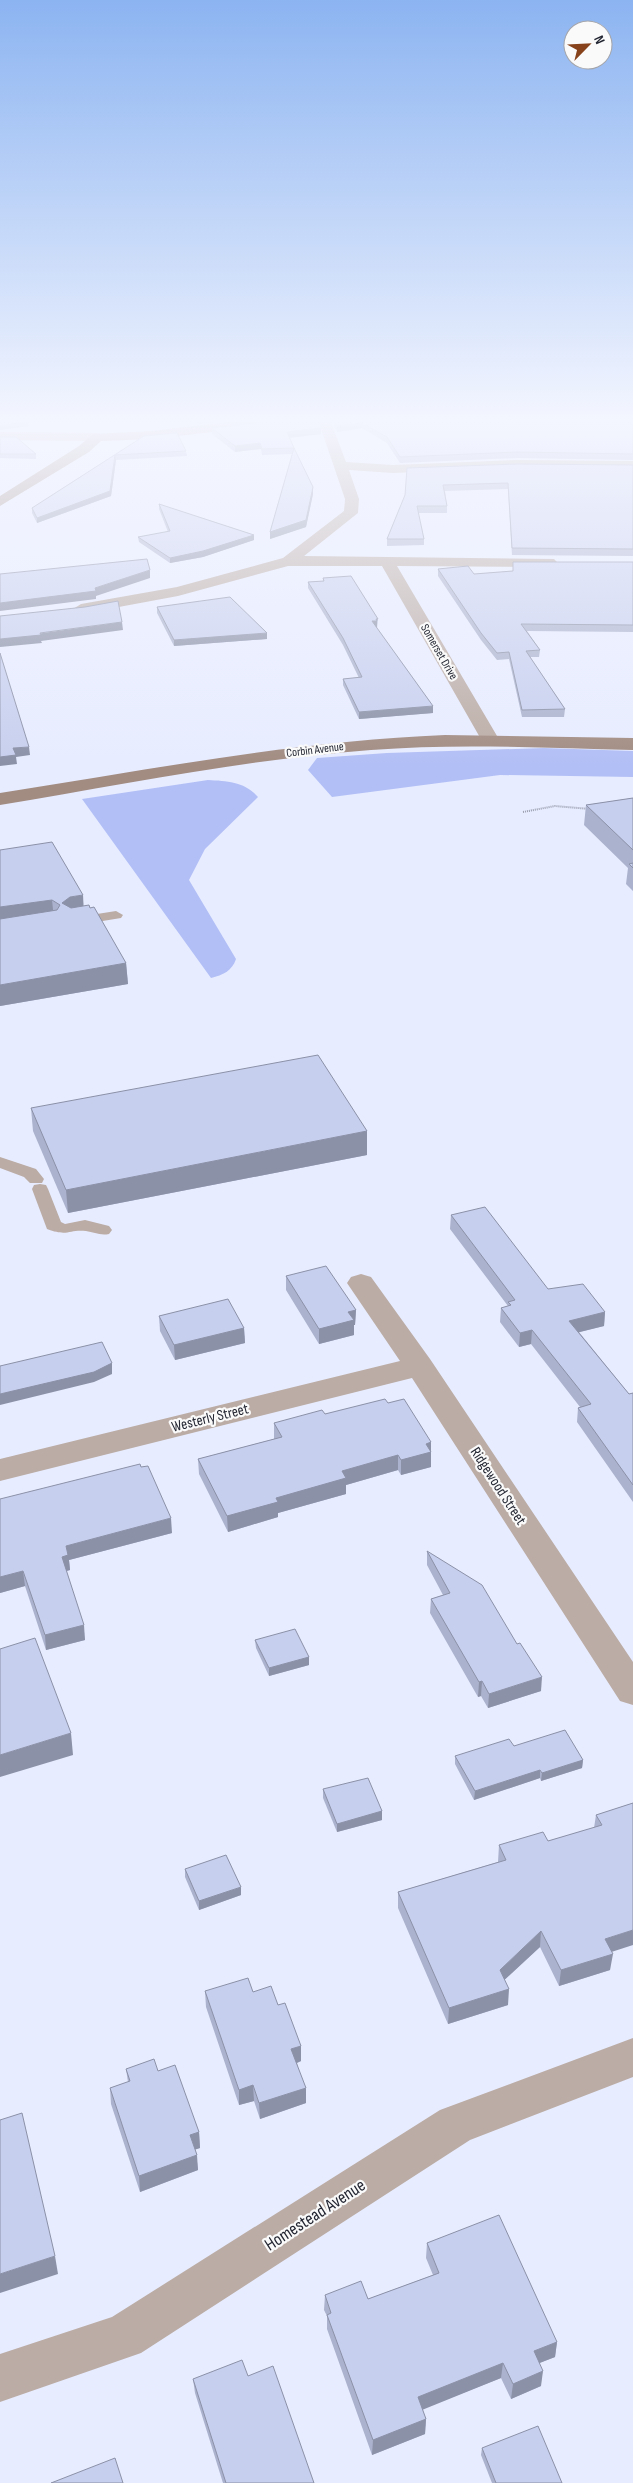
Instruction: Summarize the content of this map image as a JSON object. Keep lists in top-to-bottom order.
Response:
{
  "streets": {
    "main road": ["Corbin Avenue"],
    "street": [
      "Somerset Drive",
      "Westerly Street",
      "Ridgewood Street",
      "Homestead Avenue"
    ]
  },
  "crossings": [
    ["Somerset Drive", "Corbin Avenue"],
    ["Westerly Street", "Ridgewood Street"]
  ],
  "north": "top right"
}
